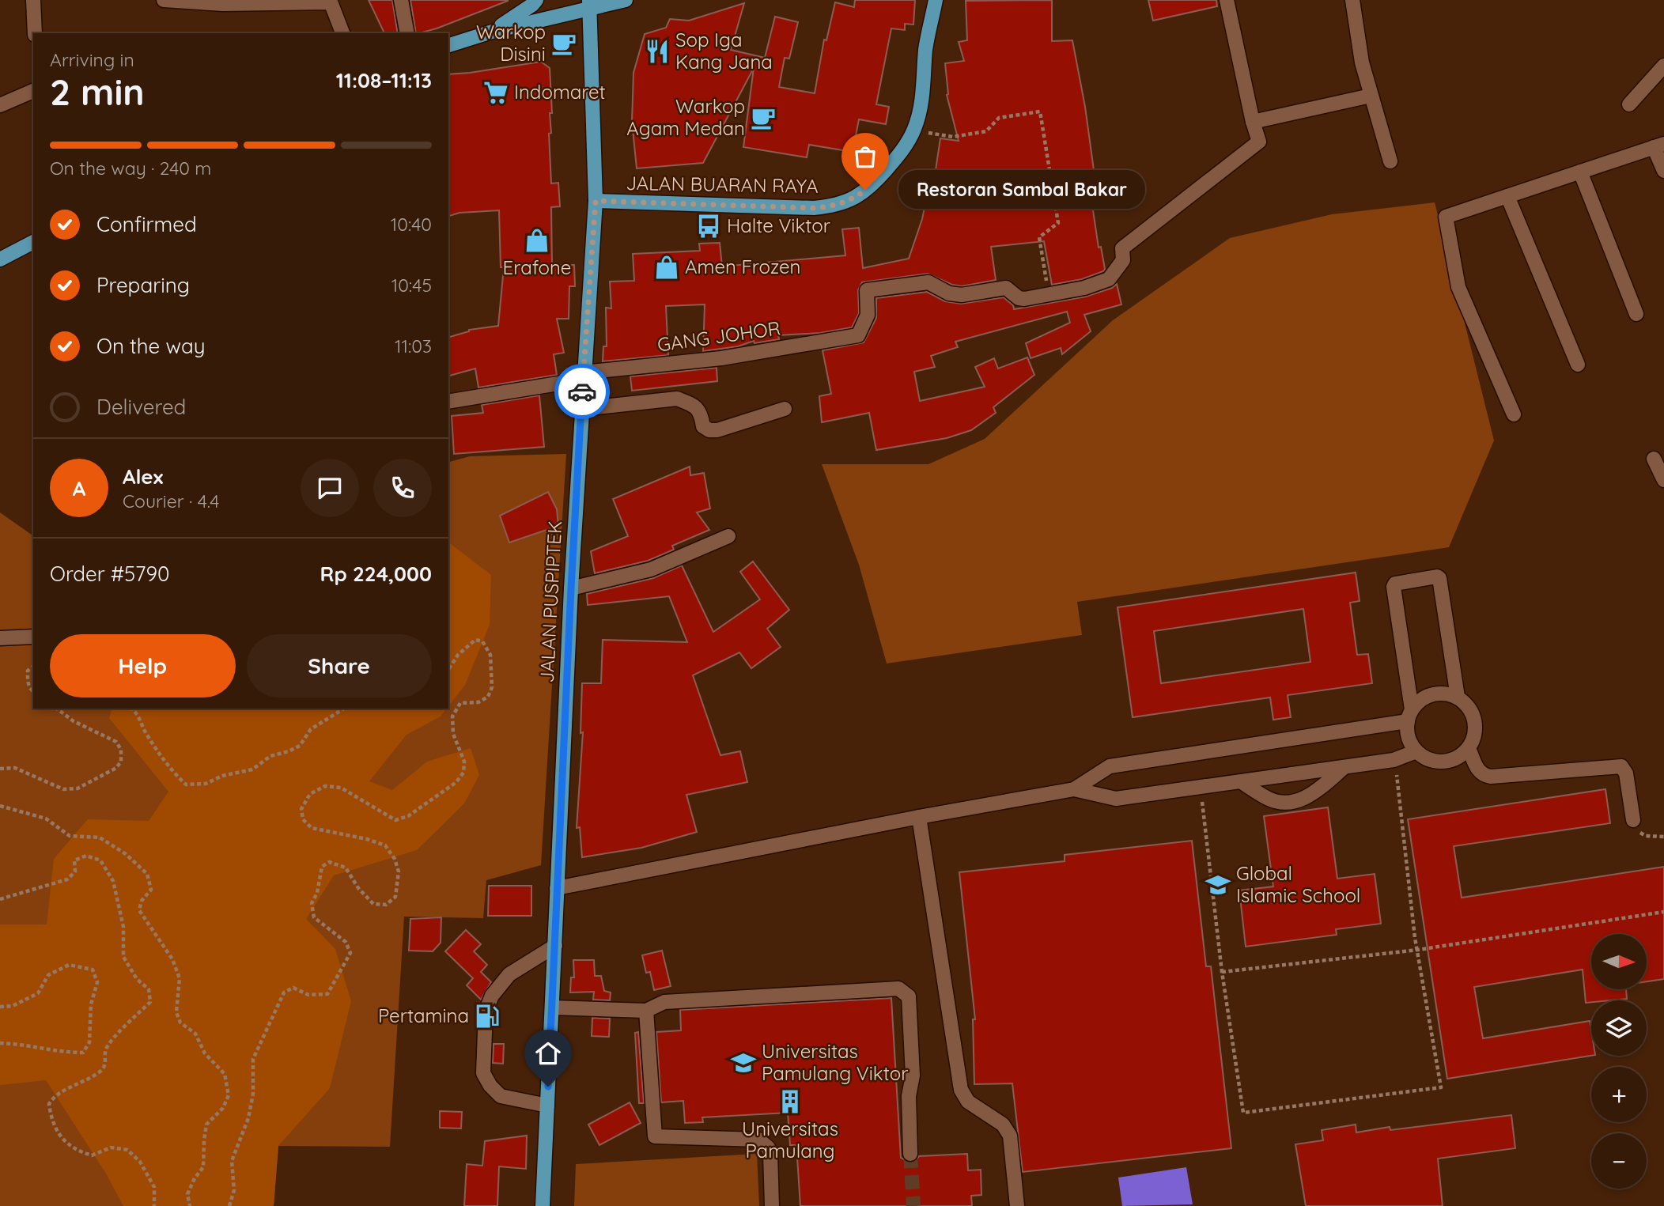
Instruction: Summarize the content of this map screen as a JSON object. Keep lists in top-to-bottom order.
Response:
{
  "streets": {
    "main road": ["JALAN BUARAN RAYA", "JALAN PUSPIPTEK"],
    "street": ["GANG JOHOR"]
  },
  "crossings": [
    ["JALAN BUARAN RAYA", "JALAN PUSPIPTEK"],
    ["GANG JOHOR", "JALAN PUSPIPTEK"]
  ],
  "places": {
    "cafe": ["Warkop Disini", "Warkop Agam Medan"],
    "restaurant": ["Sop Iga Kang Jana"],
    "supermarket": ["Indomaret"],
    "other": ["Restoran Sambal Bakar"],
    "bus stop": ["Halte Viktor"],
    "shop": ["Erafone", "Amen Frozen"],
    "school or university": ["Global Islamic School", "Universitas Pamulang Viktor"],
    "fuel station": ["Pertamina"],
    "building": ["Universitas Pamulang"]
  },
  "north": "right",
  "page": {
    "heading": ["2 min", "Arriving in", "11:08–11:13"],
    "panel": [
      "Alex",
      "Courier · 4.4",
      "Order #5790",
      "Rp 224,000"
    ],
    "bar": "On the way · 240 m",
    "bubble": "Restoran Sambal Bakar",
    "list": [
      ["Confirmed", "10:40"],
      ["Preparing", "10:45"],
      ["On the way", "11:03"],
      "Delivered"
    ],
    "round": "A",
    "buttons": ["Help", "Share"],
    "map_buttons": ["+", "−"]
  }
}
